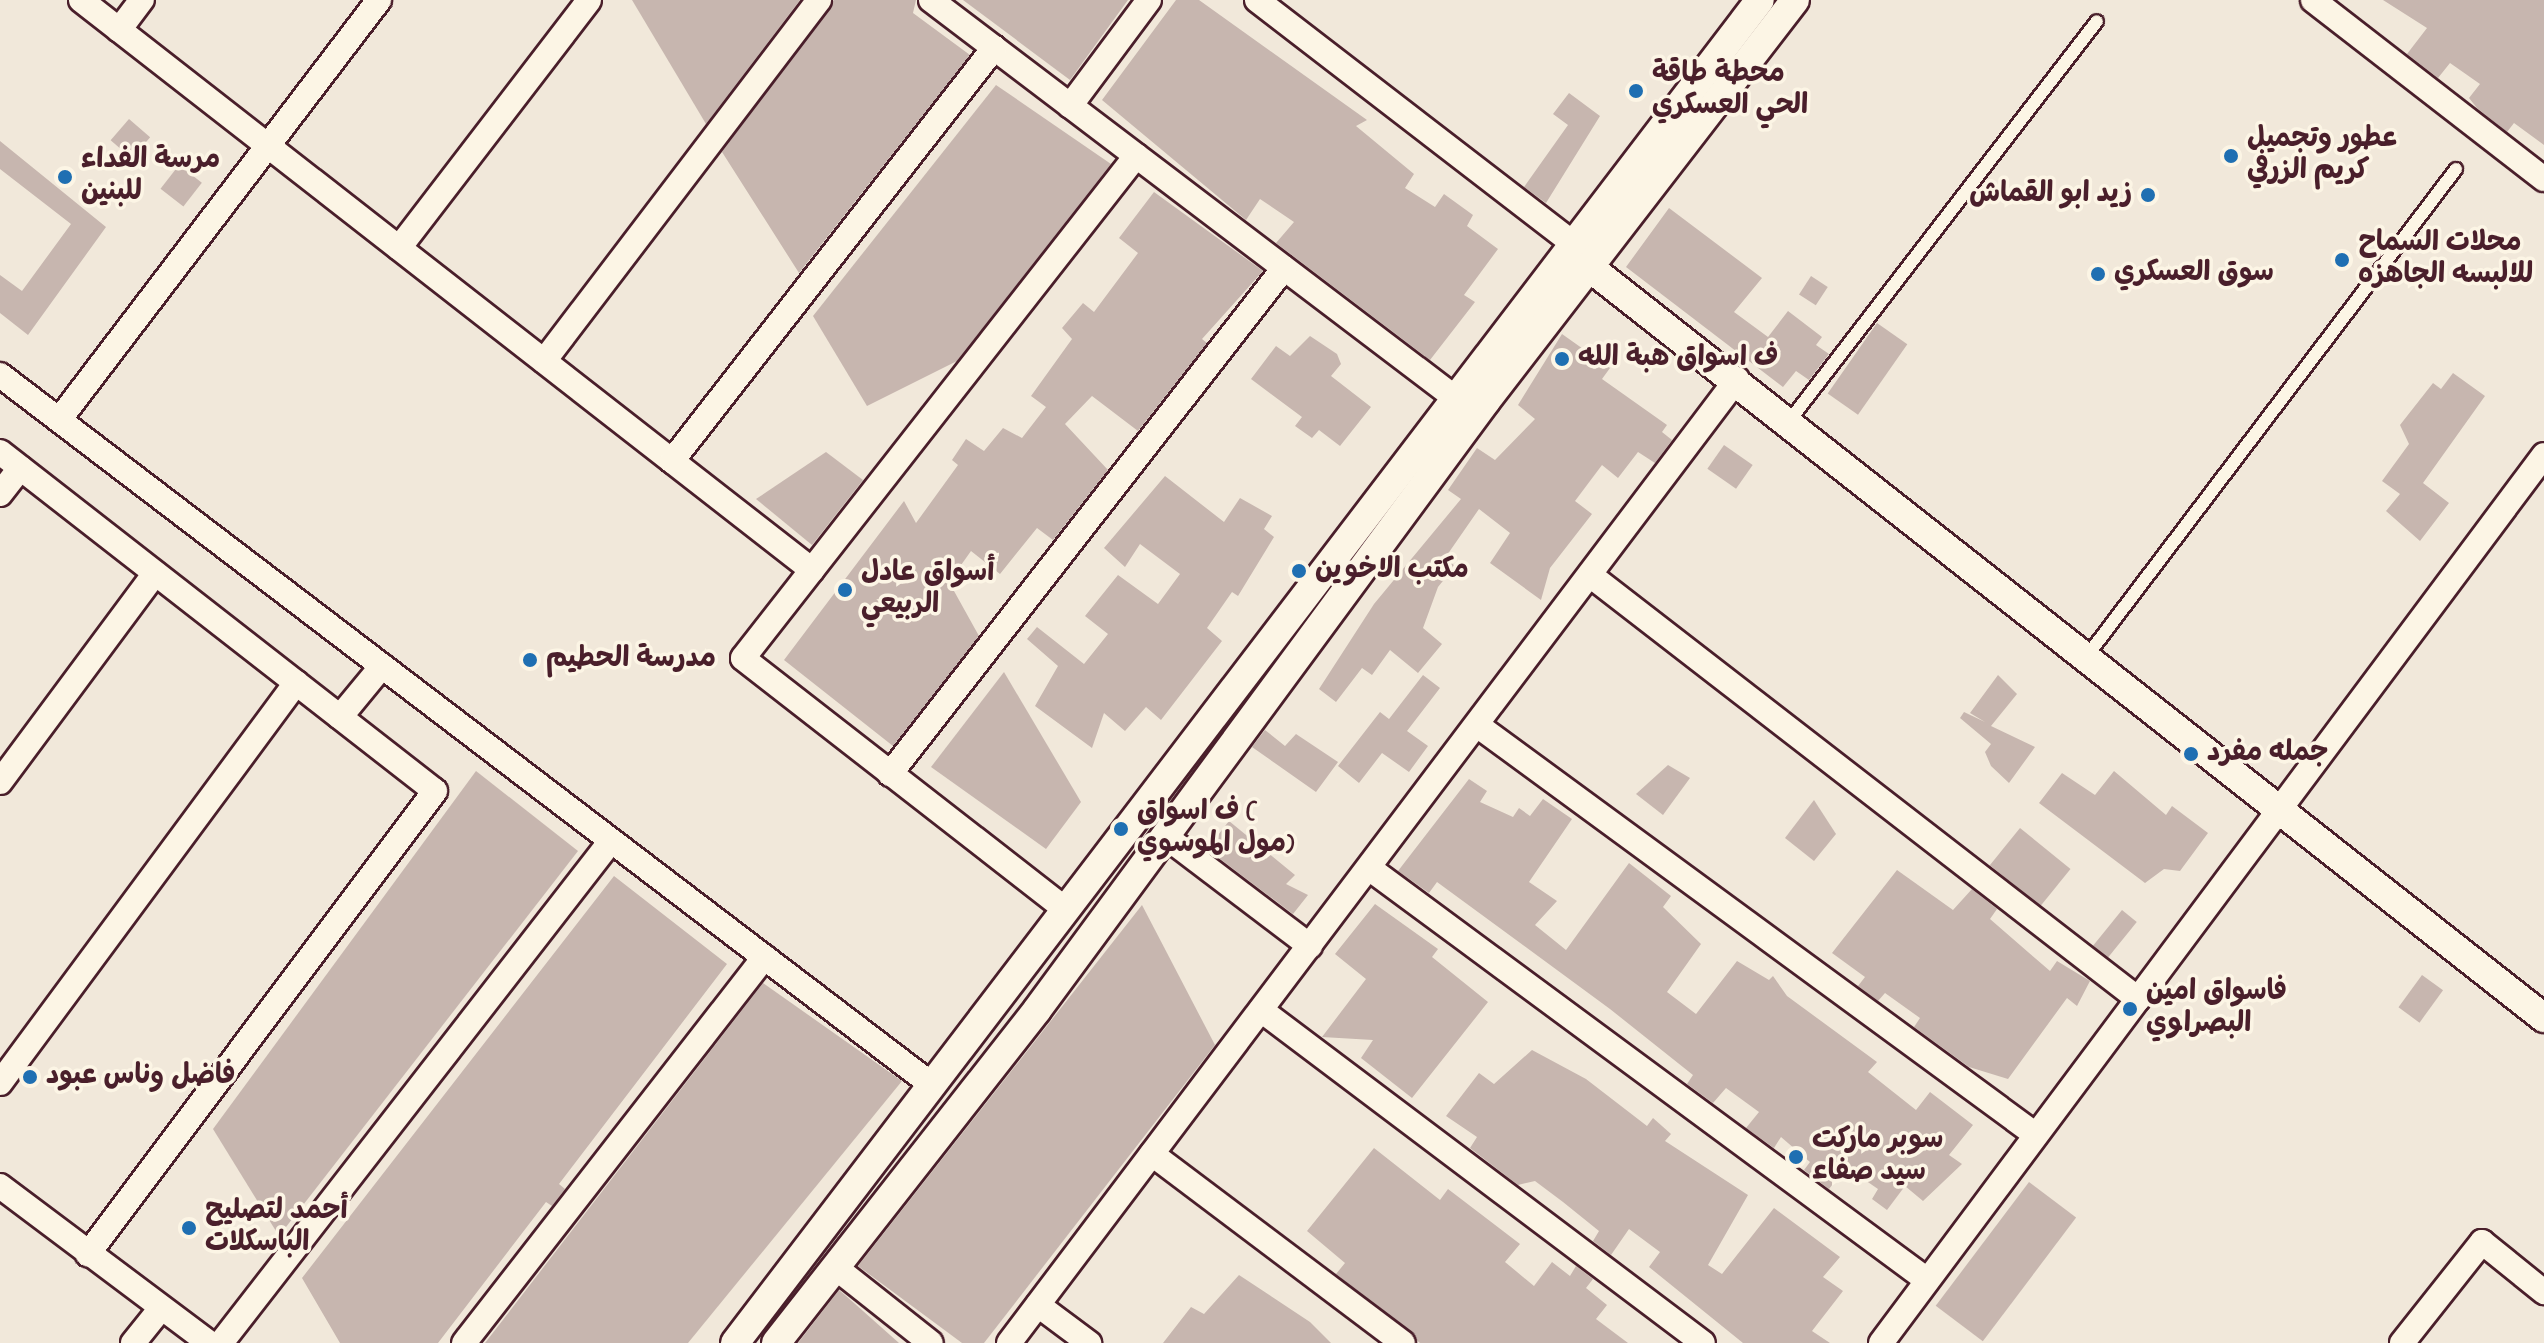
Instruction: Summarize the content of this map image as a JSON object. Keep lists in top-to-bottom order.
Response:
{
  "places": [
    "محطة طاقة الحي العسكري",
    "عطور وتجميل كريم الزرفي",
    "مرسة الفداء للبنين",
    "زيد ابو القماش",
    "محلات السماح للالبسه الجاهزه",
    "سوق العسكري",
    "ف اسواق هبة الله",
    "مكتب الاخوين",
    "أسواق عادل الربيعي",
    "مدرسة الحطيم",
    "جمله مفرد",
    "ف اسواق ( مول الموسوي)",
    "فاسواق امين البصراوي",
    "فاضل وناس عبود",
    "سوبر ماركت سيد صفاء",
    "أحمد لتصليح الباسكلات"
  ]
}
